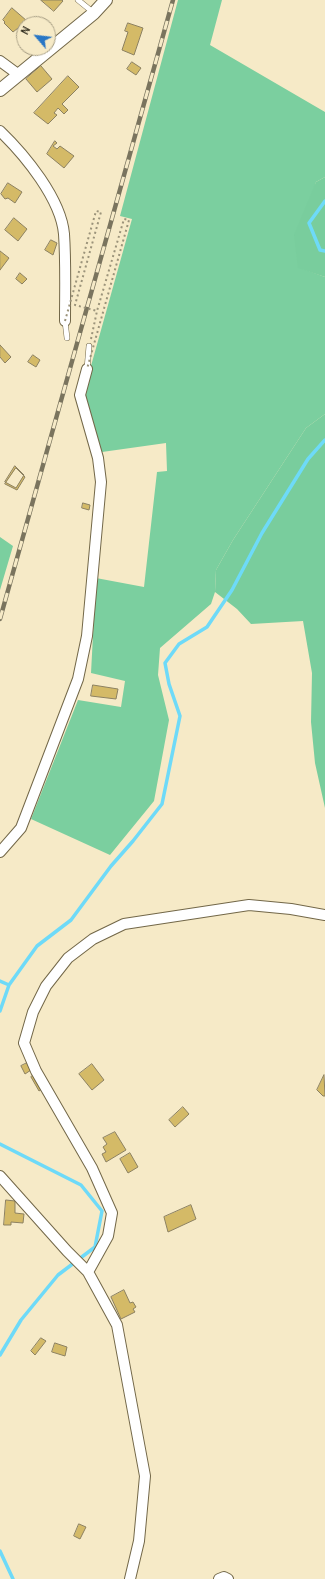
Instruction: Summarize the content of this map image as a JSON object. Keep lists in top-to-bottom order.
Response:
{
  "north": "top left"
}
